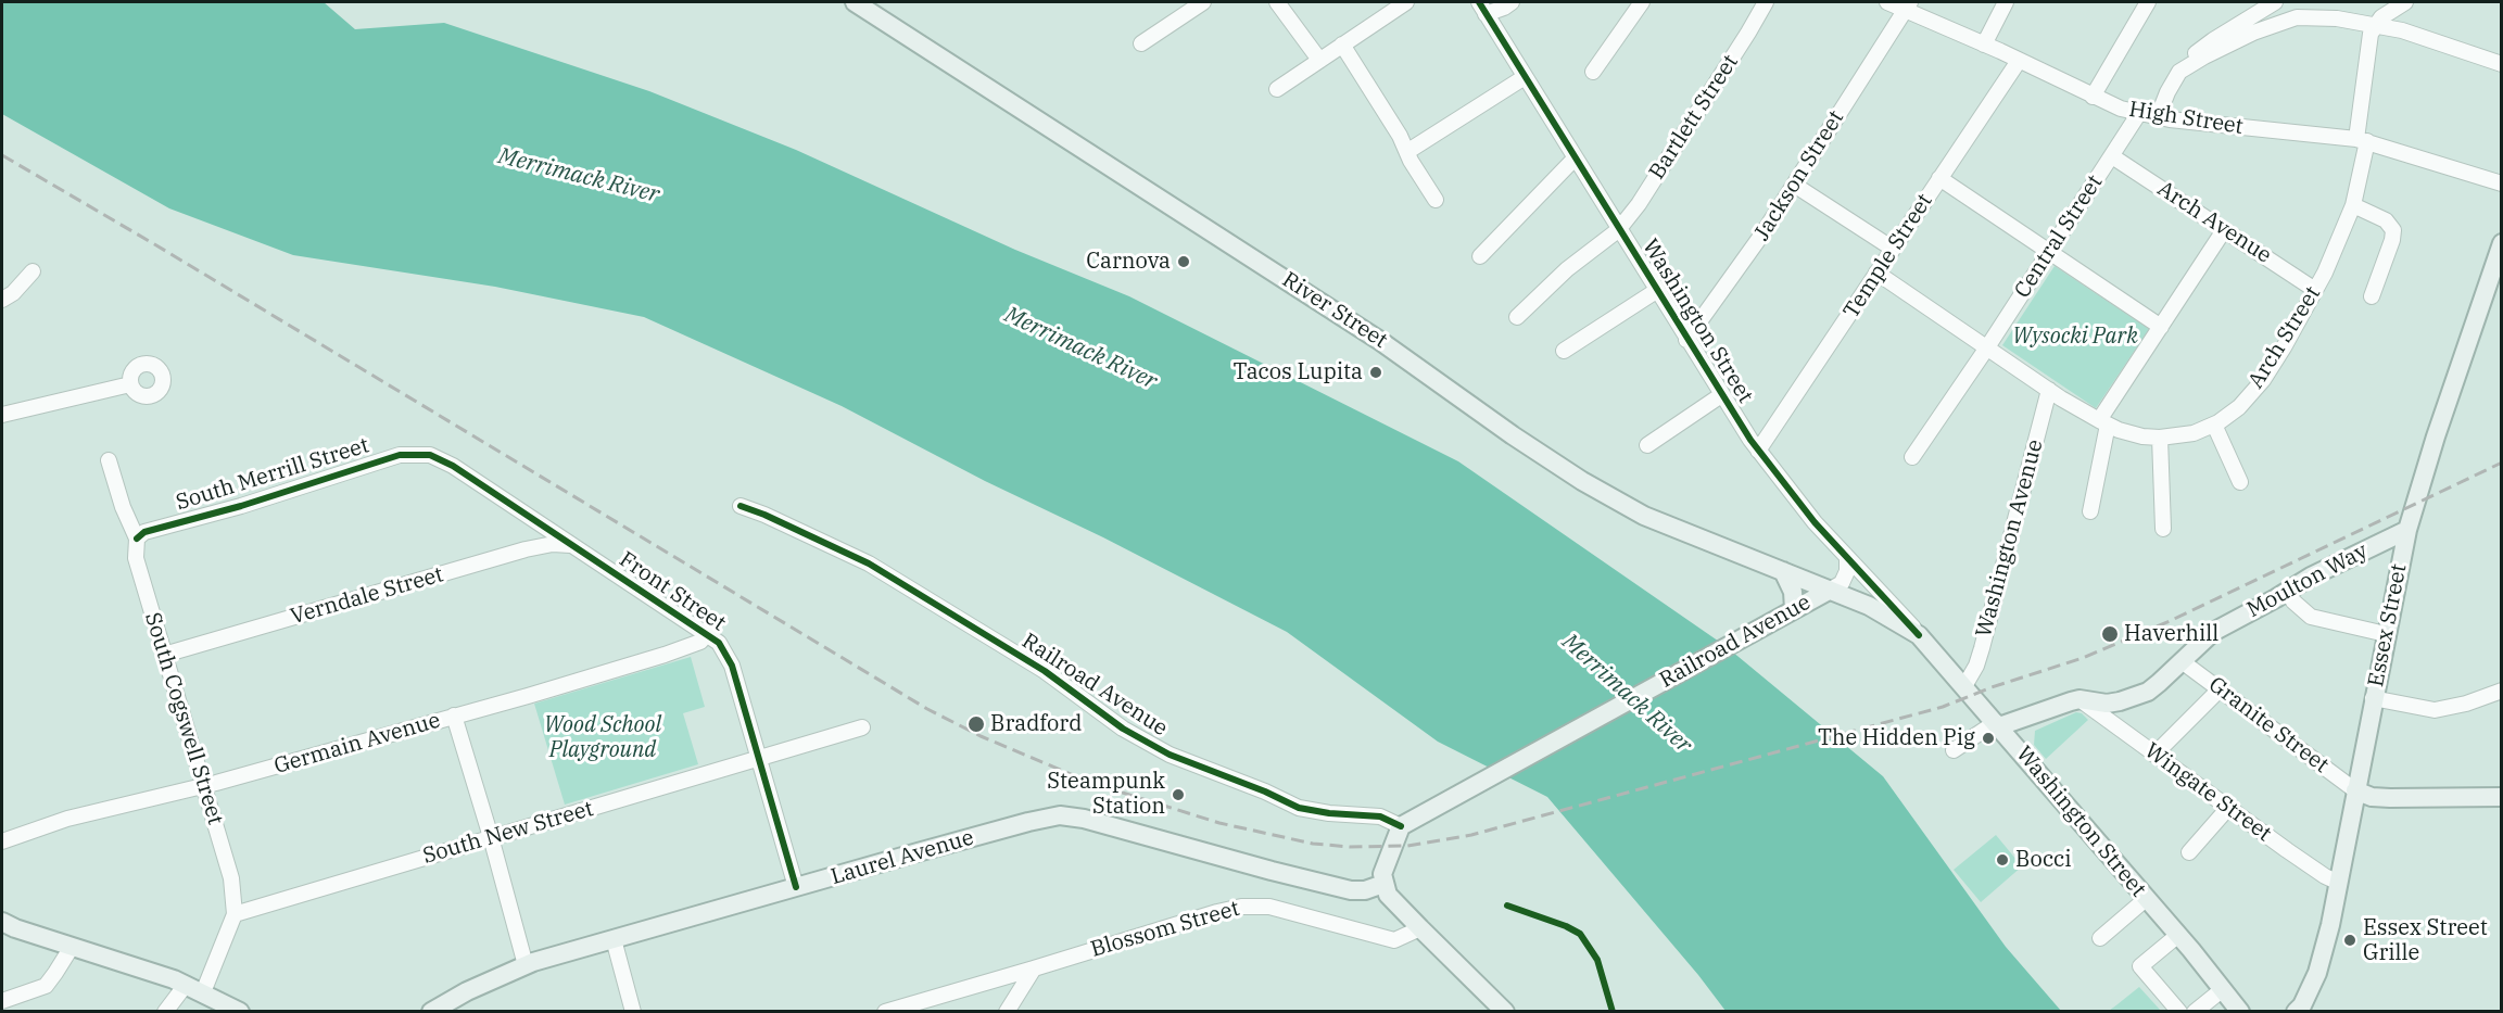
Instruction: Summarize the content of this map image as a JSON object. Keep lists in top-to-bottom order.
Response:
{
  "streets": {
    "main road": [
      "River Street",
      "Washington Street",
      "Moulton Way",
      "Essex Street",
      "Railroad Avenue",
      "Laurel Avenue"
    ],
    "street": [
      "Bartlett Street",
      "High Street",
      "Jackson Street",
      "Arch Avenue",
      "Central Street",
      "Temple Street",
      "Arch Street",
      "South Merrill Street",
      "Washington Avenue",
      "Front Street",
      "Verndale Street",
      "South Cogswell Street",
      "Granite Street",
      "Germain Avenue",
      "Wingate Street",
      "South New Street",
      "Blossom Street"
    ]
  },
  "crossings": [
    ["Bartlett Street", "Washington Street"],
    ["High Street", "Jackson Street"],
    ["High Street", "Central Street"],
    ["High Street", "Temple Street"],
    ["High Street", "Arch Street"],
    ["Jackson Street", "Washington Street"],
    ["Arch Avenue", "Central Street"],
    ["Arch Avenue", "Arch Street"],
    ["Central Street", "Arch Street"],
    ["Temple Street", "Washington Street"],
    ["Temple Street", "Arch Street"],
    ["River Street", "Washington Street"],
    ["River Street", "Railroad Avenue"],
    ["Washington Street", "Washington Avenue"],
    ["Washington Street", "Railroad Avenue"],
    ["Arch Street", "Washington Avenue"],
    ["South Merrill Street", "Front Street"],
    ["South Merrill Street", "South Cogswell Street"],
    ["Moulton Way", "Essex Street"],
    ["Moulton Way", "Granite Street"],
    ["Moulton Way", "Wingate Street"],
    ["Front Street", "Verndale Street"],
    ["Front Street", "Germain Avenue"],
    ["Front Street", "South New Street"],
    ["Front Street", "Laurel Avenue"],
    ["Verndale Street", "South Cogswell Street"],
    ["Essex Street", "Granite Street"],
    ["Essex Street", "Wingate Street"],
    ["South Cogswell Street", "Germain Avenue"],
    ["South Cogswell Street", "South New Street"]
  ],
  "water": ["Merrimack River"],
  "parks": ["Wysocki Park", "Wood School Playground"],
  "places": [
    "Carnova",
    "Tacos Lupita",
    "Haverhill",
    "Bradford",
    "The Hidden Pig",
    "Steampunk Station",
    "Bocci",
    "Essex Street Grille"
  ]
}
